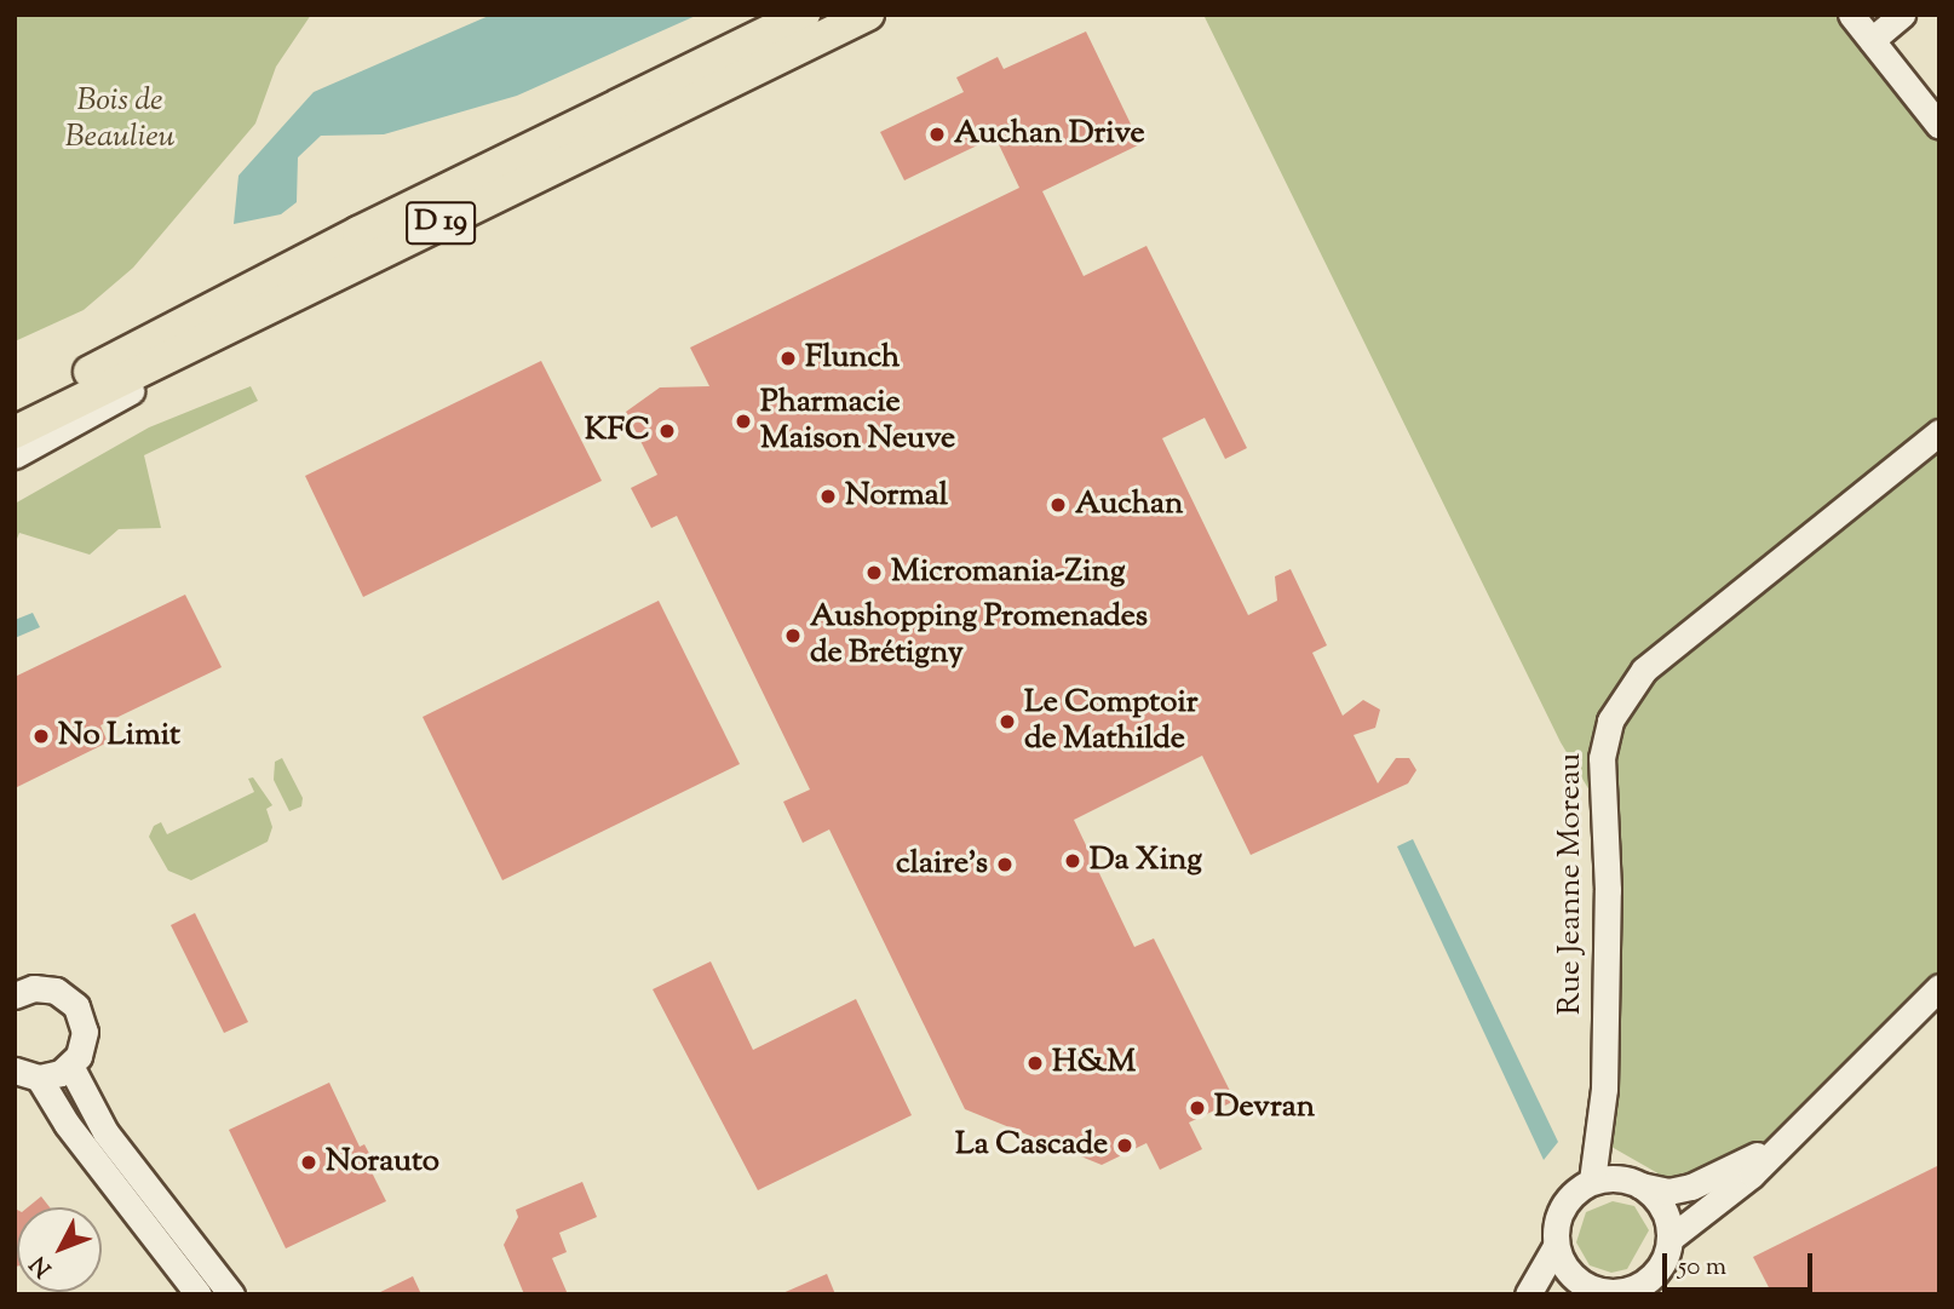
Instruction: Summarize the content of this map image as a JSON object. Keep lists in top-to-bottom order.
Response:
{
  "streets": {
    "main road": ["D 19"],
    "street": ["Rue Jeanne Moreau"]
  },
  "parks": ["Bois de Beaulieu"],
  "places": [
    "Auchan Drive",
    "Flunch",
    "Pharmacie Maison Neuve",
    "KFC",
    "Normal",
    "Auchan",
    "Micromania-Zing",
    "Aushopping Promenades de Brétigny",
    "Le Comptoir de Mathilde",
    "No Limit",
    "Da Xing",
    "claire's",
    "H&M",
    "Devran",
    "La Cascade",
    "Norauto"
  ],
  "scale_bar": "50 m",
  "north": "bottom left"
}
